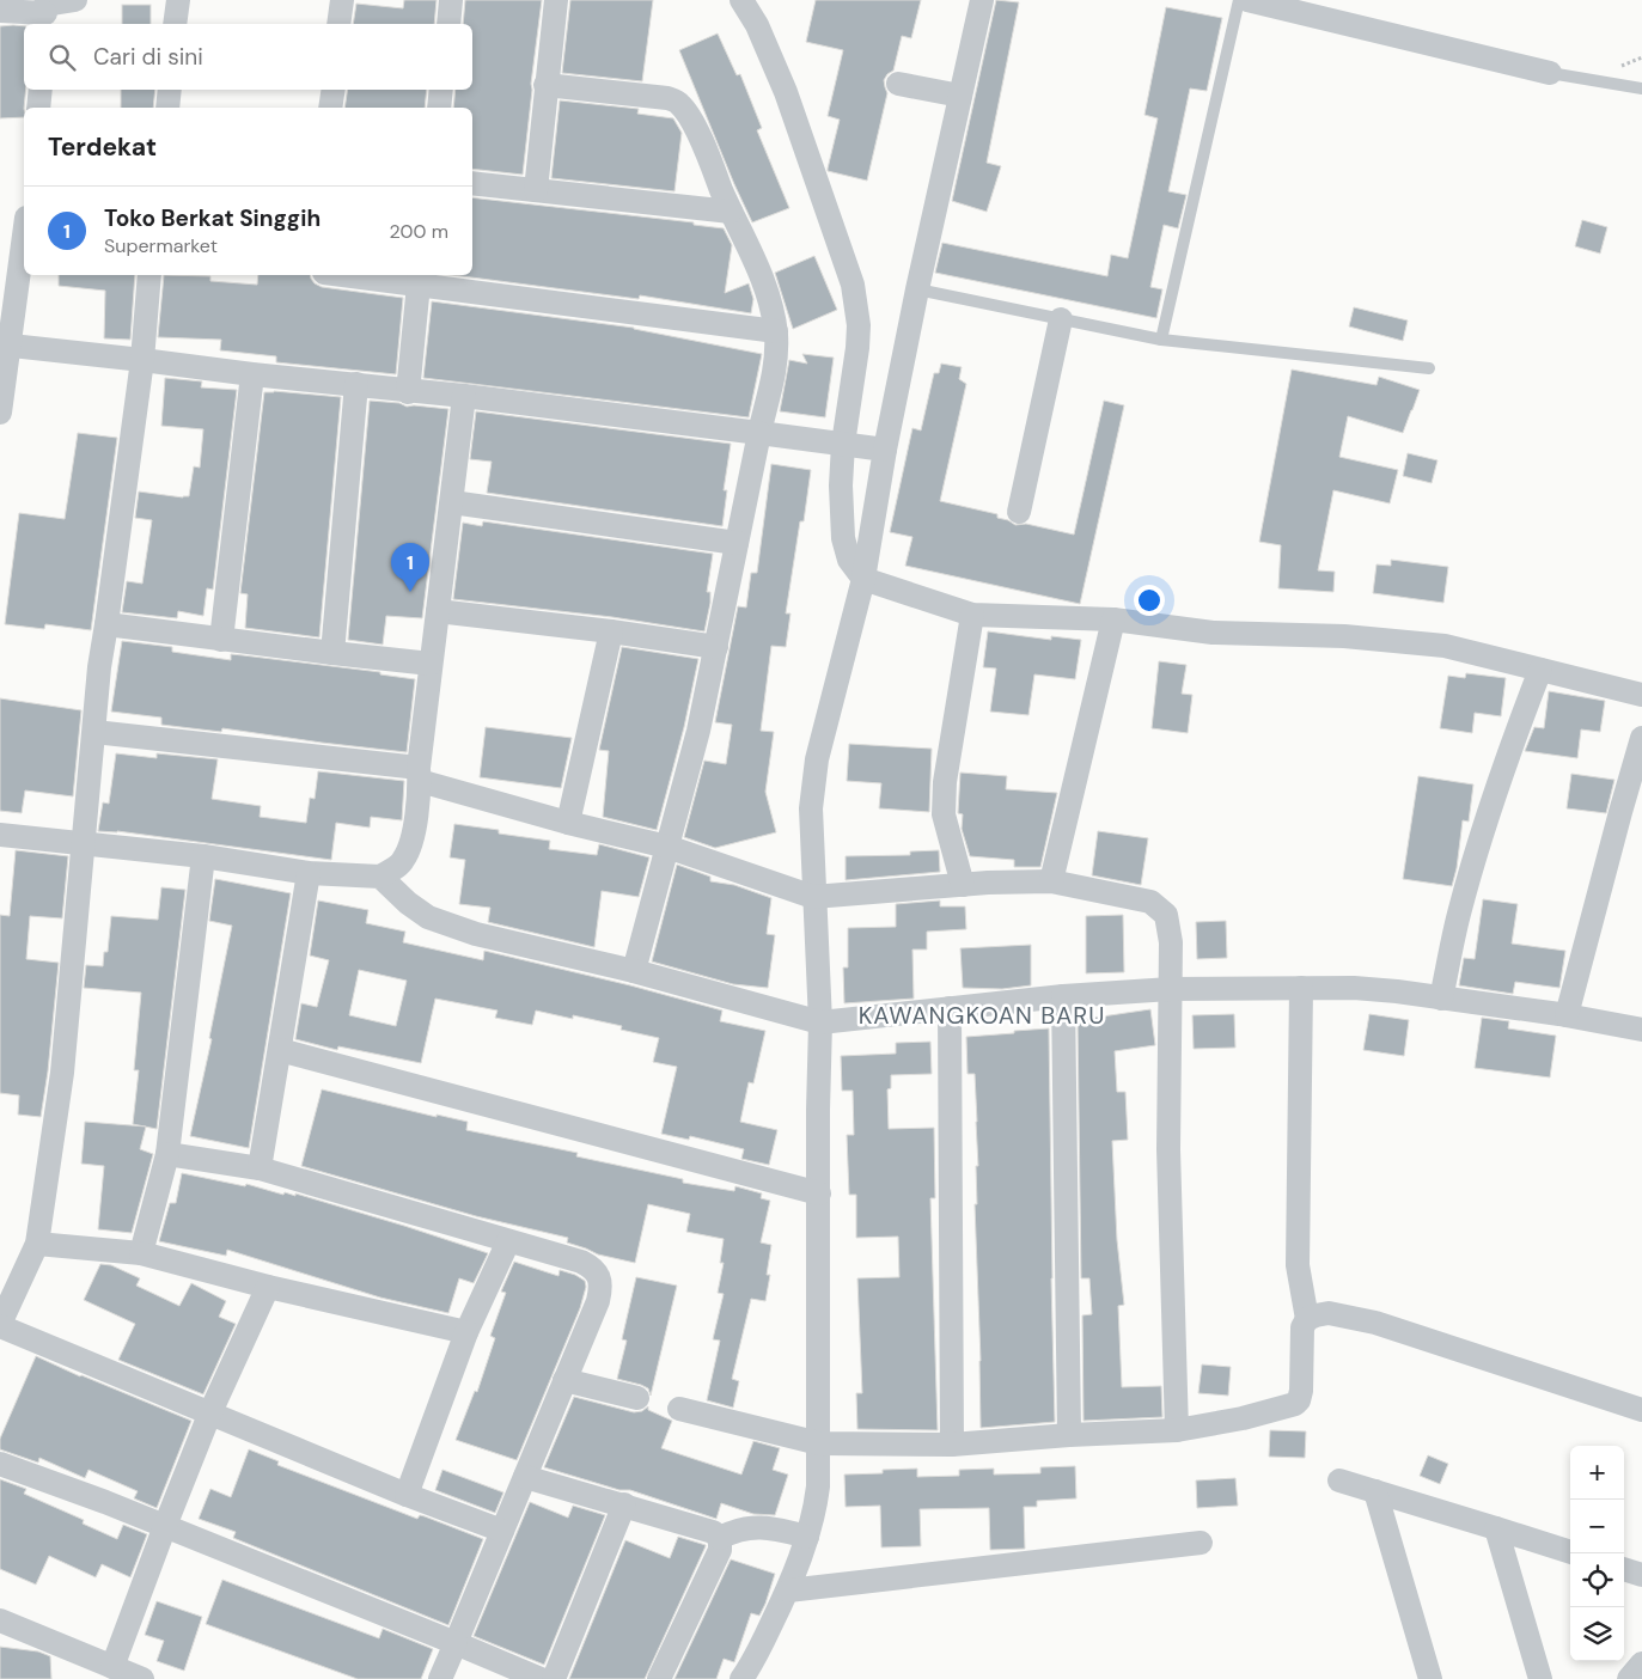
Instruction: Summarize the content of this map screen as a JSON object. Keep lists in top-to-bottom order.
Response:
{
  "districts": ["KAWANGKOAN BARU"],
  "page": {
    "search": "Cari di sini",
    "heading": "Terdekat",
    "list": [
      {
        "mark": "1",
        "name": "Toko Berkat Singgih",
        "note": "Supermarket",
        "value": "200 m"
      }
    ],
    "pins": "1",
    "map_buttons": ["+", "−"]
  }
}
